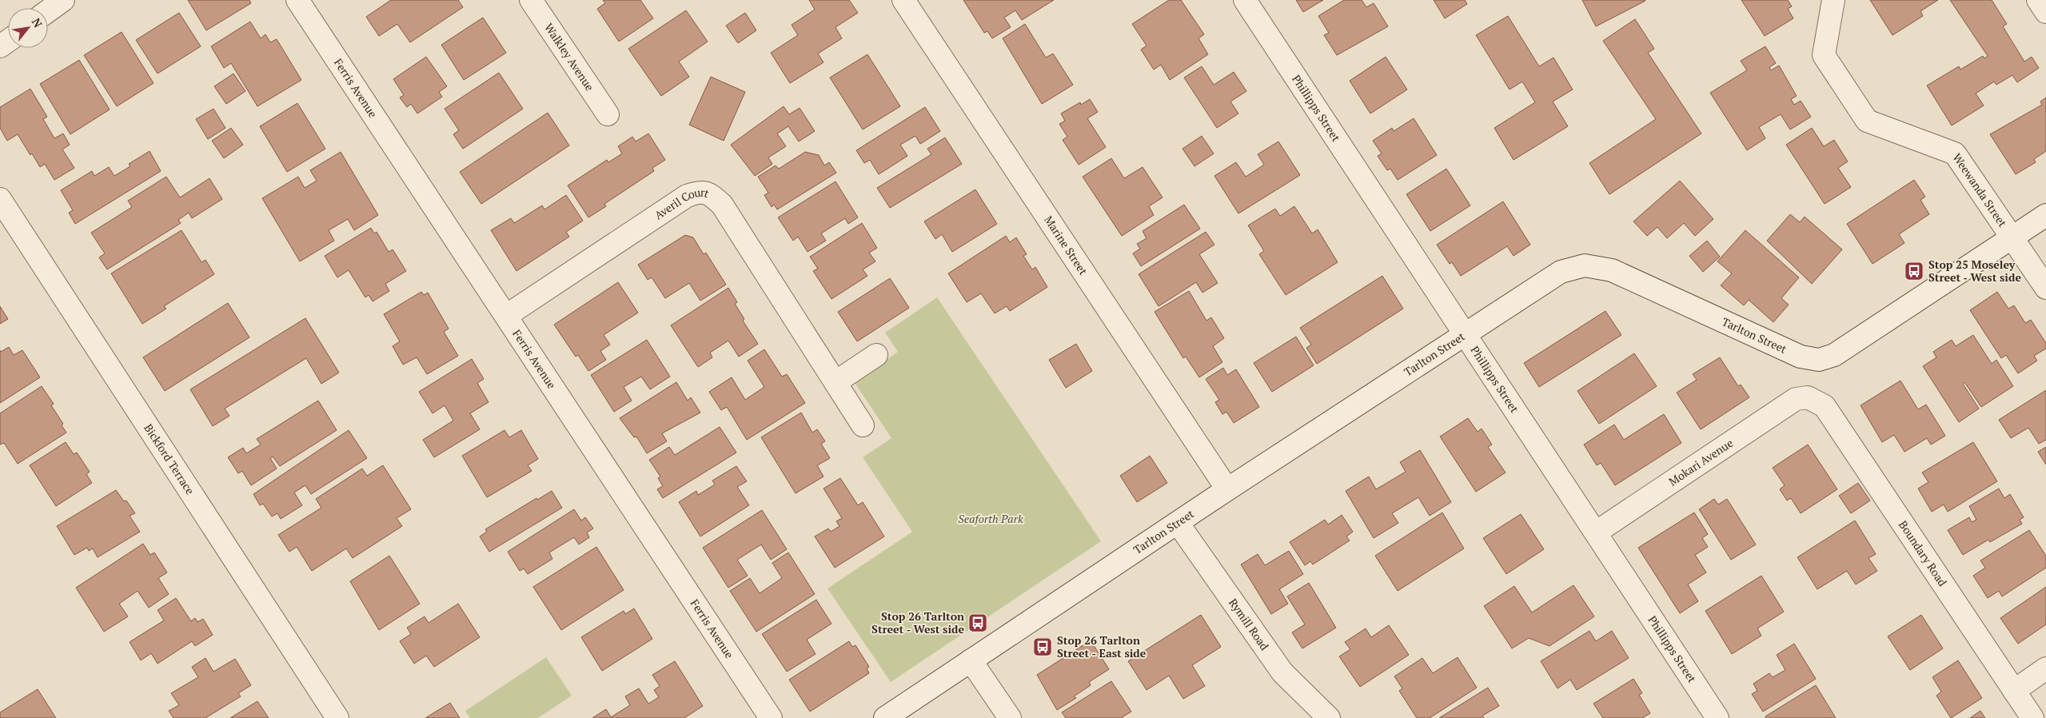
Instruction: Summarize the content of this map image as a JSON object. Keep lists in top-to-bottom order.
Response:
{
  "streets": {
    "street": [
      "Walkley Avenue",
      "Ferris Avenue",
      "Phillipps Street",
      "Weewanda Street",
      "Averil Court",
      "Marine Street",
      "Tarlton Street",
      "Bickford Terrace",
      "Mokari Avenue",
      "Boundary Road",
      "Rymill Road"
    ]
  },
  "crossings": [
    ["Ferris Avenue", "Averil Court"],
    ["Phillipps Street", "Tarlton Street"],
    ["Phillipps Street", "Mokari Avenue"],
    ["Weewanda Street", "Tarlton Street"],
    ["Marine Street", "Tarlton Street"],
    ["Tarlton Street", "Rymill Road"],
    ["Mokari Avenue", "Boundary Road"]
  ],
  "parks": ["Seaforth Park"],
  "places": {
    "bus stop": ["Stop 25 Moseley Street - West side", "Stop 26 Tarlton Street - West side", "Stop 26 Tarlton Street - East side"]
  },
  "north": "top right"
}
